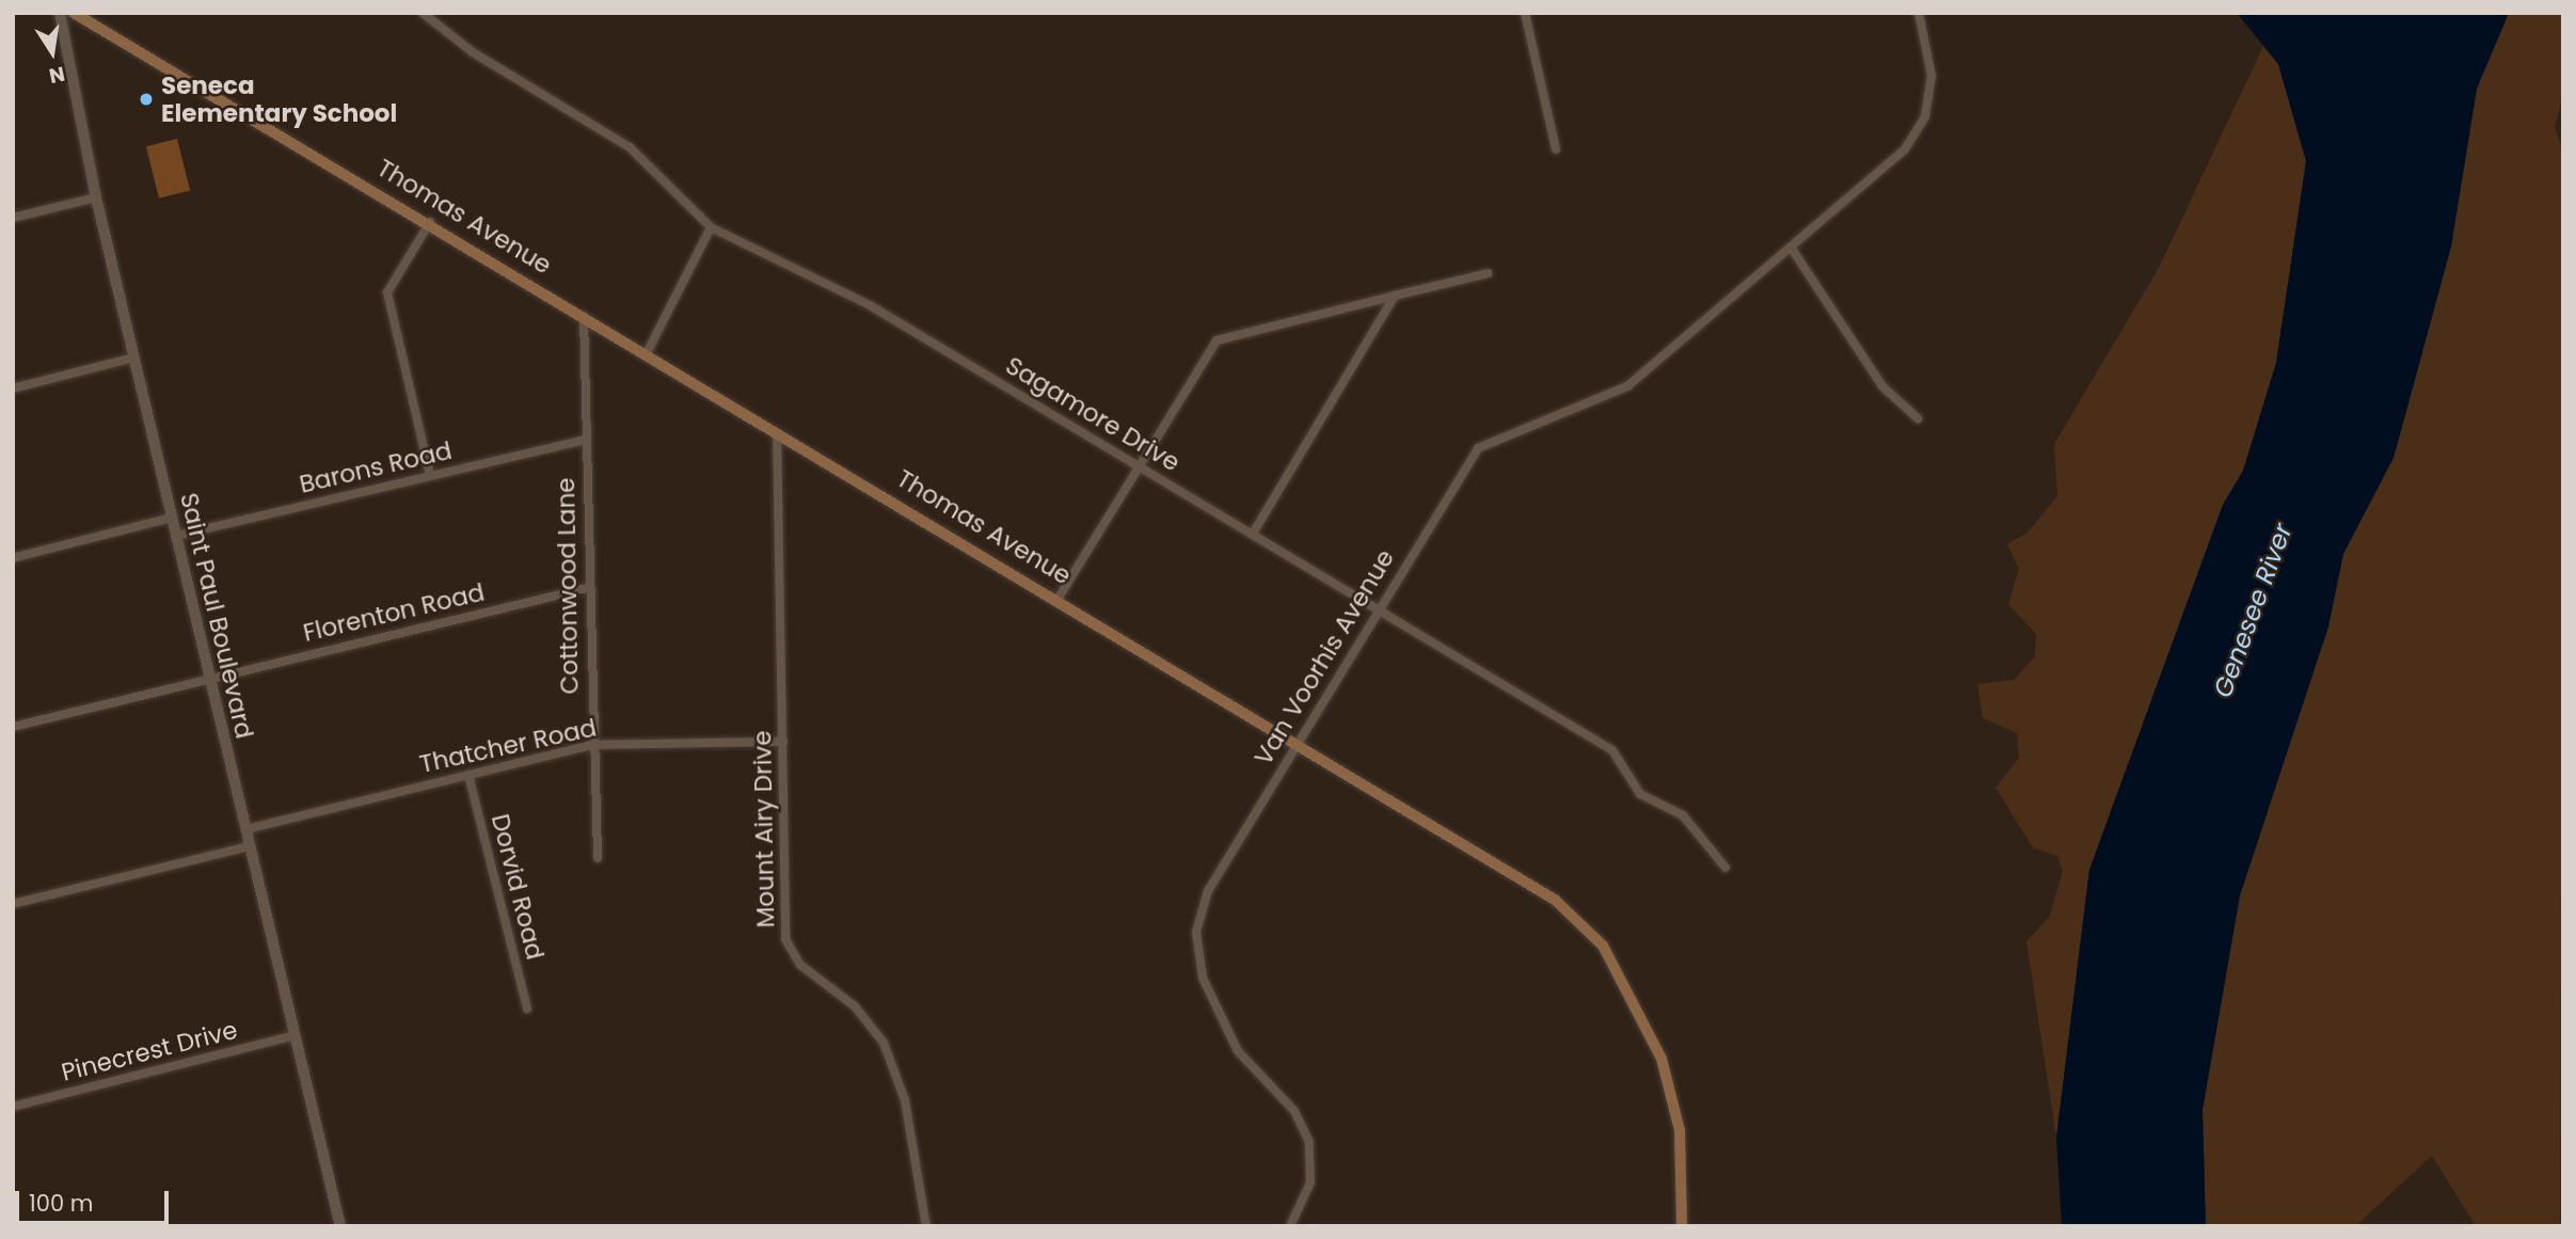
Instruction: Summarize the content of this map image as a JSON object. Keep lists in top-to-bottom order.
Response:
{
  "streets": {
    "main road": ["Thomas Avenue"],
    "street": [
      "Sagamore Drive",
      "Barons Road",
      "Cottonwood Lane",
      "Florenton Road",
      "Saint Paul Boulevard",
      "Van Voorhis Avenue",
      "Thatcher Road",
      "Mount Airy Drive",
      "Dorvid Road",
      "Pinecrest Drive"
    ]
  },
  "crossings": [
    ["Thomas Avenue", "Cottonwood Lane"],
    ["Thomas Avenue", "Van Voorhis Avenue"],
    ["Thomas Avenue", "Mount Airy Drive"],
    ["Sagamore Drive", "Van Voorhis Avenue"],
    ["Barons Road", "Cottonwood Lane"],
    ["Barons Road", "Saint Paul Boulevard"],
    ["Cottonwood Lane", "Florenton Road"],
    ["Cottonwood Lane", "Thatcher Road"],
    ["Florenton Road", "Saint Paul Boulevard"],
    ["Saint Paul Boulevard", "Thatcher Road"],
    ["Saint Paul Boulevard", "Pinecrest Drive"],
    ["Thatcher Road", "Mount Airy Drive"],
    ["Thatcher Road", "Dorvid Road"]
  ],
  "water": ["Genesee River"],
  "places": ["Seneca Elementary School"],
  "scale_bar": "100 m",
  "north": "bottom"
}
